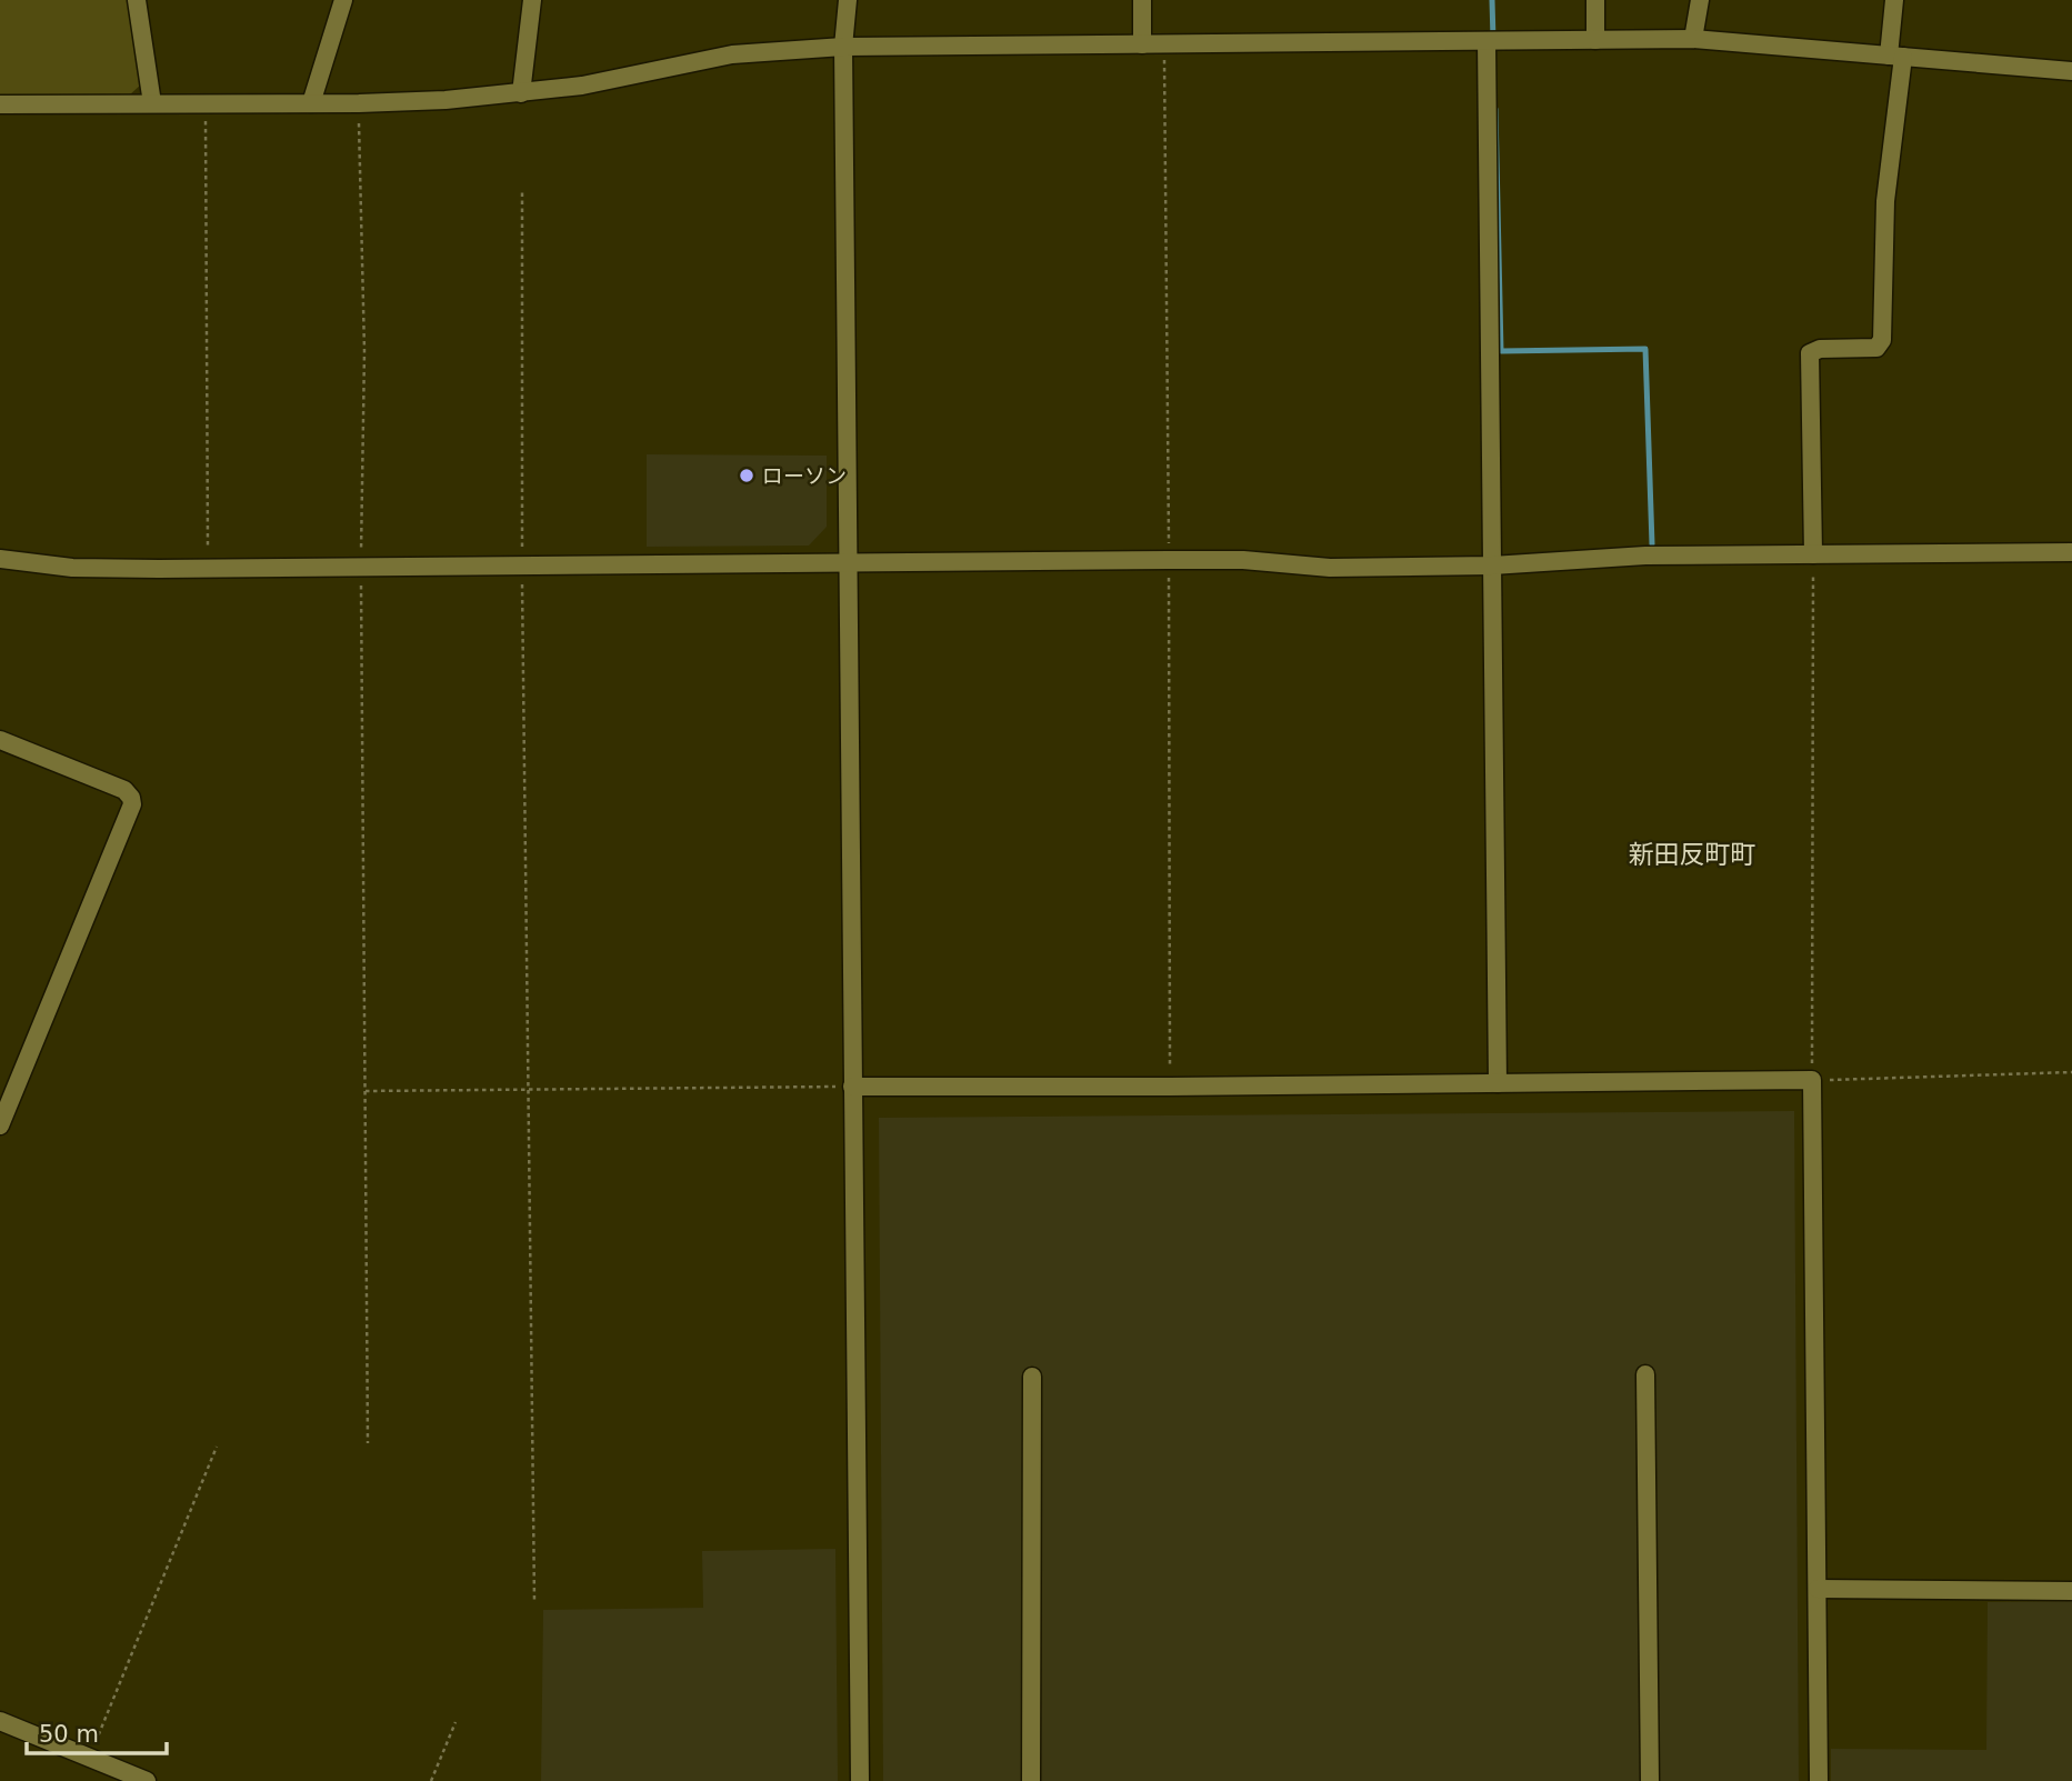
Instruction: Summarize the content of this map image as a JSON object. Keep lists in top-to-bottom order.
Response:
{
  "districts": ["新田反町町"],
  "places": ["ローソン"],
  "scale_bar": "50 m"
}
